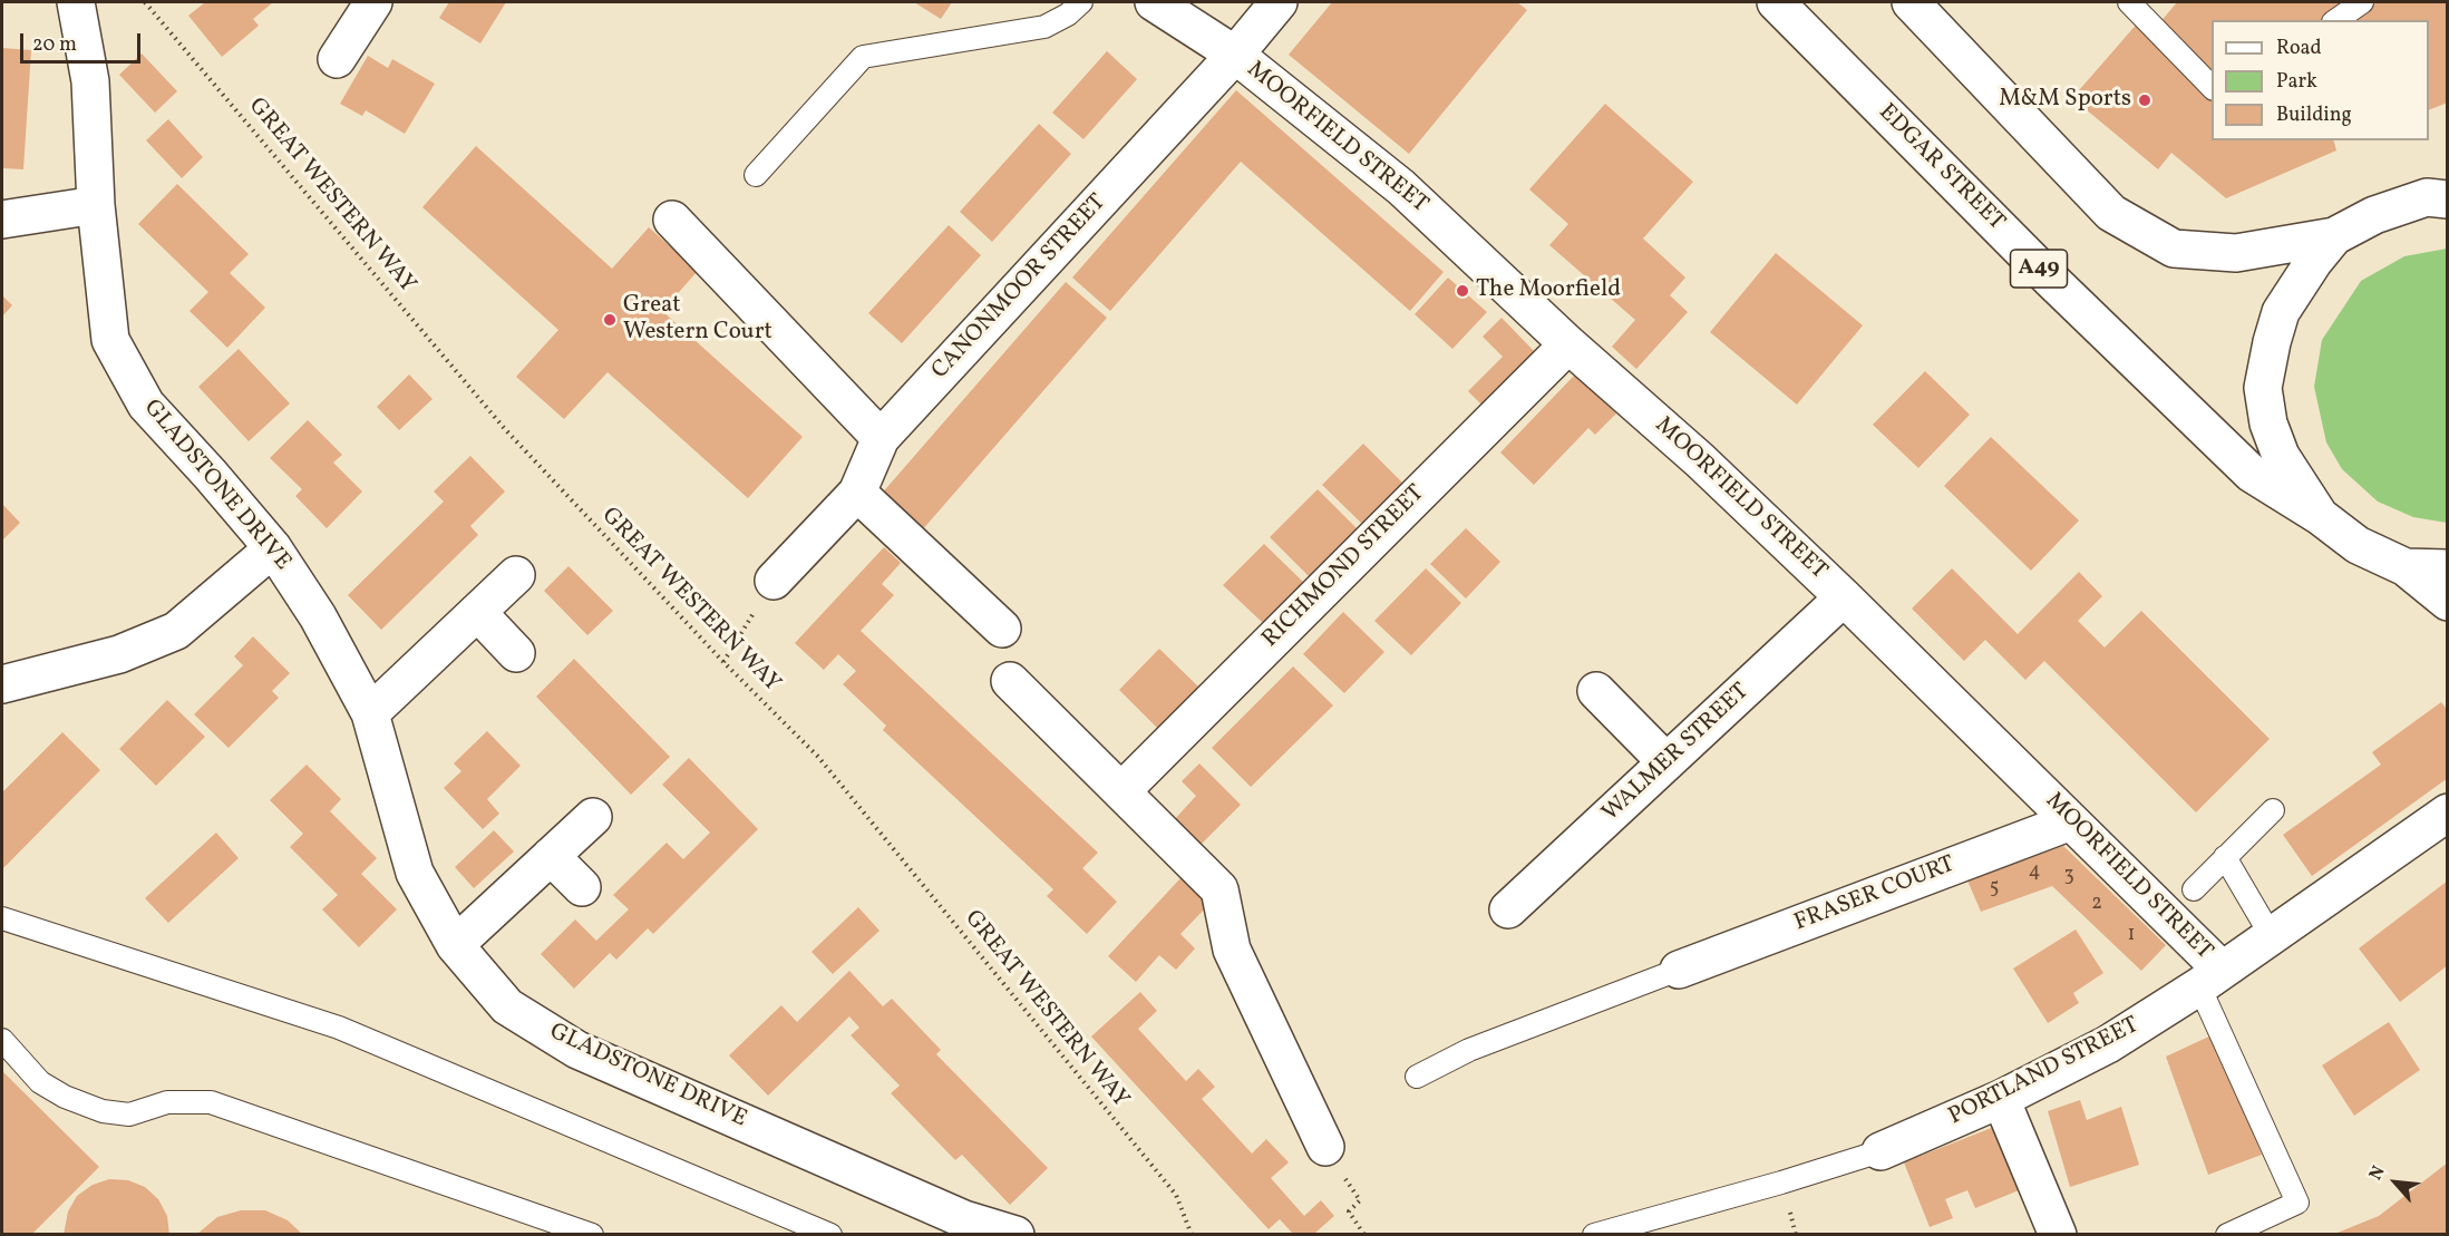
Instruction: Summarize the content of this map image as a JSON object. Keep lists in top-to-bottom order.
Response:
{
  "streets": {
    "main road": [
      "MOORFIELD STREET",
      "EDGAR STREET",
      "A49",
      "CANONMOOR STREET",
      "GLADSTONE DRIVE",
      "RICHMOND STREET",
      "WALMER STREET",
      "FRASER COURT",
      "PORTLAND STREET"
    ],
    "path": ["GREAT WESTERN WAY"]
  },
  "crossings": [
    ["MOORFIELD STREET", "CANONMOOR STREET"],
    ["MOORFIELD STREET", "RICHMOND STREET"],
    ["MOORFIELD STREET", "WALMER STREET"],
    ["MOORFIELD STREET", "FRASER COURT"],
    ["MOORFIELD STREET", "PORTLAND STREET"]
  ],
  "places": ["M&M Sports", "The Moorfield", "Great Western Court"],
  "house_numbers": [
    "4",
    "3",
    "5",
    "2",
    "1"
  ],
  "legend": ["Road", "Park", "Building"],
  "scale_bar": "20 m",
  "north": "top left"
}
